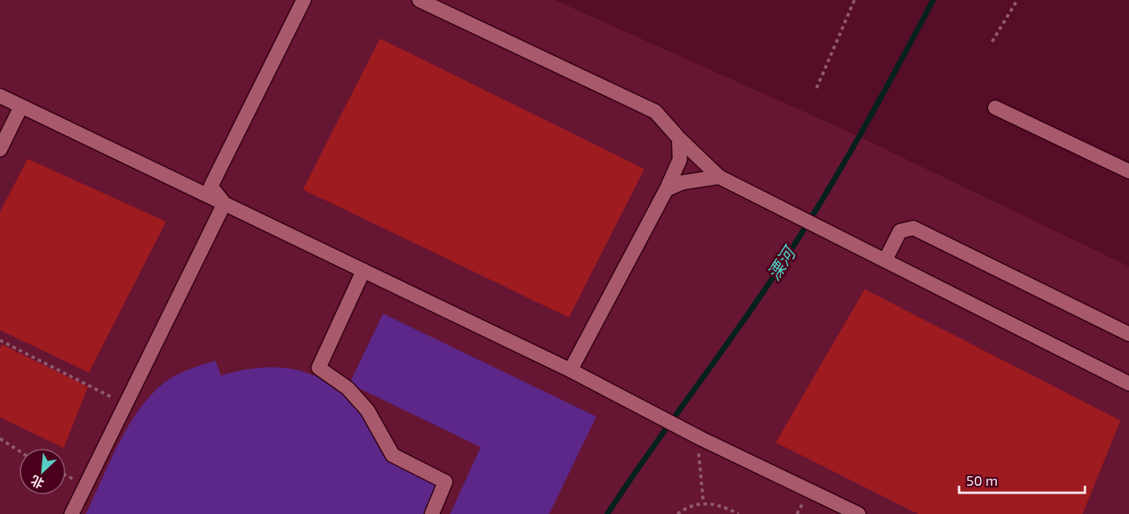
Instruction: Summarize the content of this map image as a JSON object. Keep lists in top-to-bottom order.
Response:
{
  "water": ["溧河"],
  "scale_bar": "50 m",
  "north": "bottom left"
}
